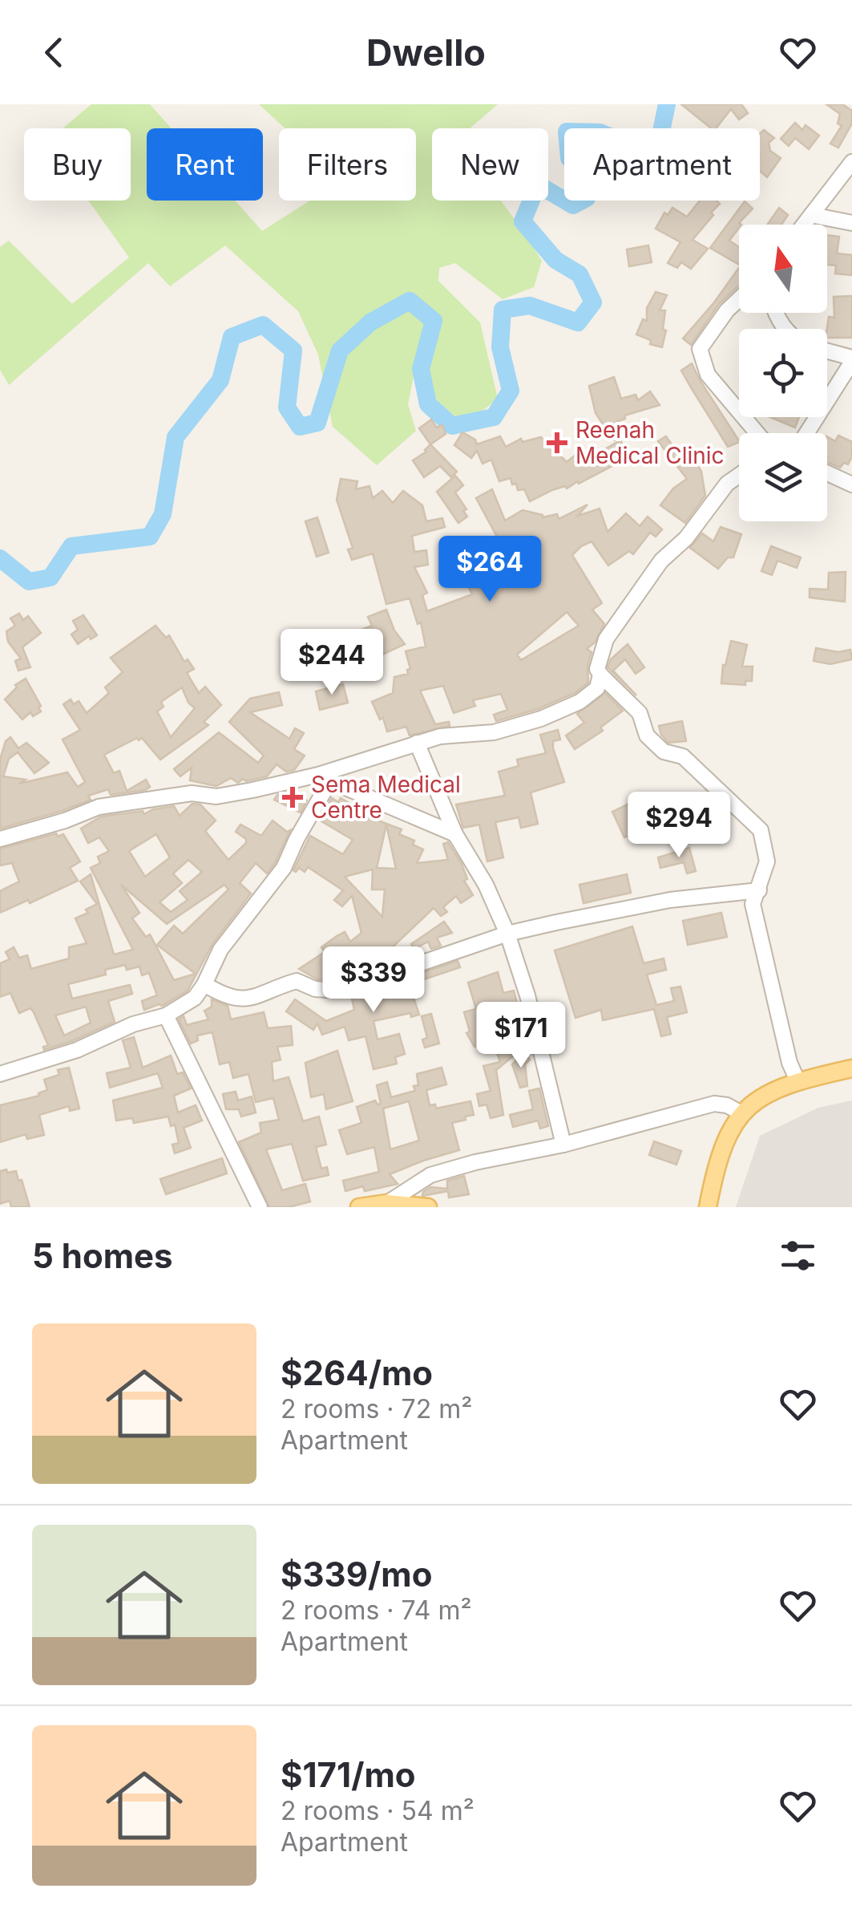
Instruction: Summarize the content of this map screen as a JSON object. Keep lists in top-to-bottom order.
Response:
{
  "places": {
    "health": ["Reenah Medical Clinic", "Sema Medical Centre"]
  },
  "north": "top",
  "page": {
    "header": "Dwello",
    "chip": [
      "Buy",
      "Rent",
      "Filters",
      "New",
      "Apartment"
    ],
    "price": [
      "$264",
      "$244",
      "$294",
      "$339",
      "$171"
    ],
    "heading": "5 homes",
    "list": [
      {
        "name": "$264/mo",
        "note": "2 rooms · 72 m² · Apartment"
      },
      {
        "name": "$339/mo",
        "note": "2 rooms · 74 m² · Apartment"
      },
      {
        "name": "$171/mo",
        "note": "2 rooms · 54 m² · Apartment"
      }
    ]
  }
}
